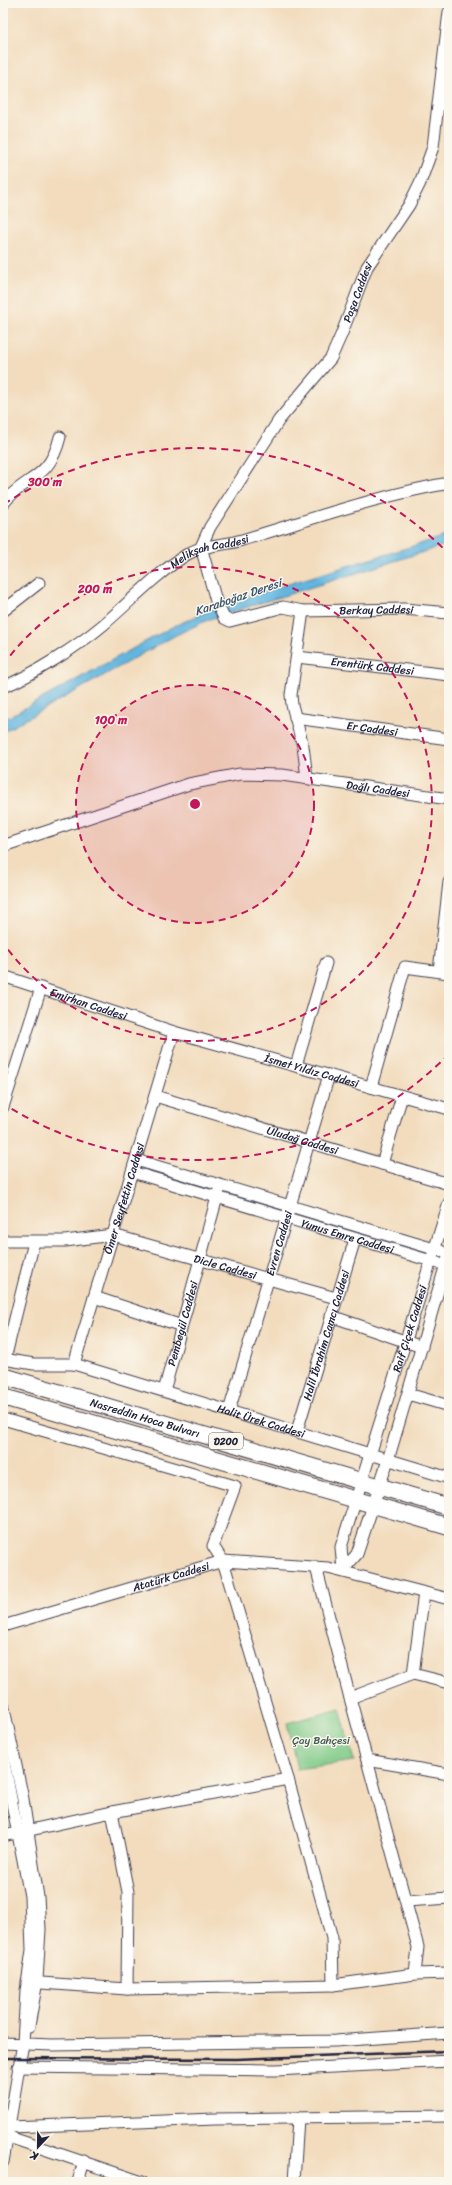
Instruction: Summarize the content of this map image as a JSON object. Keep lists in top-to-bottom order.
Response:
{
  "streets": {
    "highway": ["Nasreddin Hoca Bulvarı", "D200"],
    "street": [
      "Paşa Caddesi",
      "Melikşah Caddesi",
      "Berkay Caddesi",
      "Erentürk Caddesi",
      "Er Caddesi",
      "Dağlı Caddesi",
      "Emirhan Caddesi",
      "İsmet Yıldız Caddesi",
      "Uludağ Caddesi",
      "Ömer Seyfettin Caddesi",
      "Yunus Emre Caddesi",
      "Evren Caddesi",
      "Dicle Caddesi",
      "Pembegül Caddesi",
      "Raif Çiçek Caddesi",
      "Halil İbrahim Camcı Caddesi",
      "Halit Ürek Caddesi",
      "Atatürk Caddesi"
    ]
  },
  "crossings": [
    ["Paşa Caddesi", "Melikşah Caddesi"],
    ["Paşa Caddesi", "Berkay Caddesi"],
    ["Melikşah Caddesi", "Berkay Caddesi"],
    ["Emirhan Caddesi", "İsmet Yıldız Caddesi"],
    ["Emirhan Caddesi", "Ömer Seyfettin Caddesi"],
    ["İsmet Yıldız Caddesi", "Ömer Seyfettin Caddesi"],
    ["İsmet Yıldız Caddesi", "Evren Caddesi"],
    ["Uludağ Caddesi", "Ömer Seyfettin Caddesi"],
    ["Uludağ Caddesi", "Evren Caddesi"],
    ["Ömer Seyfettin Caddesi", "Yunus Emre Caddesi"],
    ["Ömer Seyfettin Caddesi", "Dicle Caddesi"],
    ["Ömer Seyfettin Caddesi", "Halit Ürek Caddesi"],
    ["Yunus Emre Caddesi", "Evren Caddesi"],
    ["Yunus Emre Caddesi", "Pembegül Caddesi"],
    ["Yunus Emre Caddesi", "Raif Çiçek Caddesi"],
    ["Yunus Emre Caddesi", "Halil İbrahim Camcı Caddesi"],
    ["Evren Caddesi", "Dicle Caddesi"],
    ["Evren Caddesi", "Halit Ürek Caddesi"],
    ["Dicle Caddesi", "Pembegül Caddesi"],
    ["Dicle Caddesi", "Halil İbrahim Camcı Caddesi"],
    ["Pembegül Caddesi", "Halit Ürek Caddesi"],
    ["Raif Çiçek Caddesi", "Nasreddin Hoca Bulvarı"],
    ["Raif Çiçek Caddesi", "Halit Ürek Caddesi"],
    ["Raif Çiçek Caddesi", "Atatürk Caddesi"],
    ["Halil İbrahim Camcı Caddesi", "Halit Ürek Caddesi"]
  ],
  "water": ["Karaboğaz Deresi"],
  "parks": ["Çay Bahçesi"],
  "north": "bottom",
  "rings": ["300 m", "200 m", "100 m"]
}
